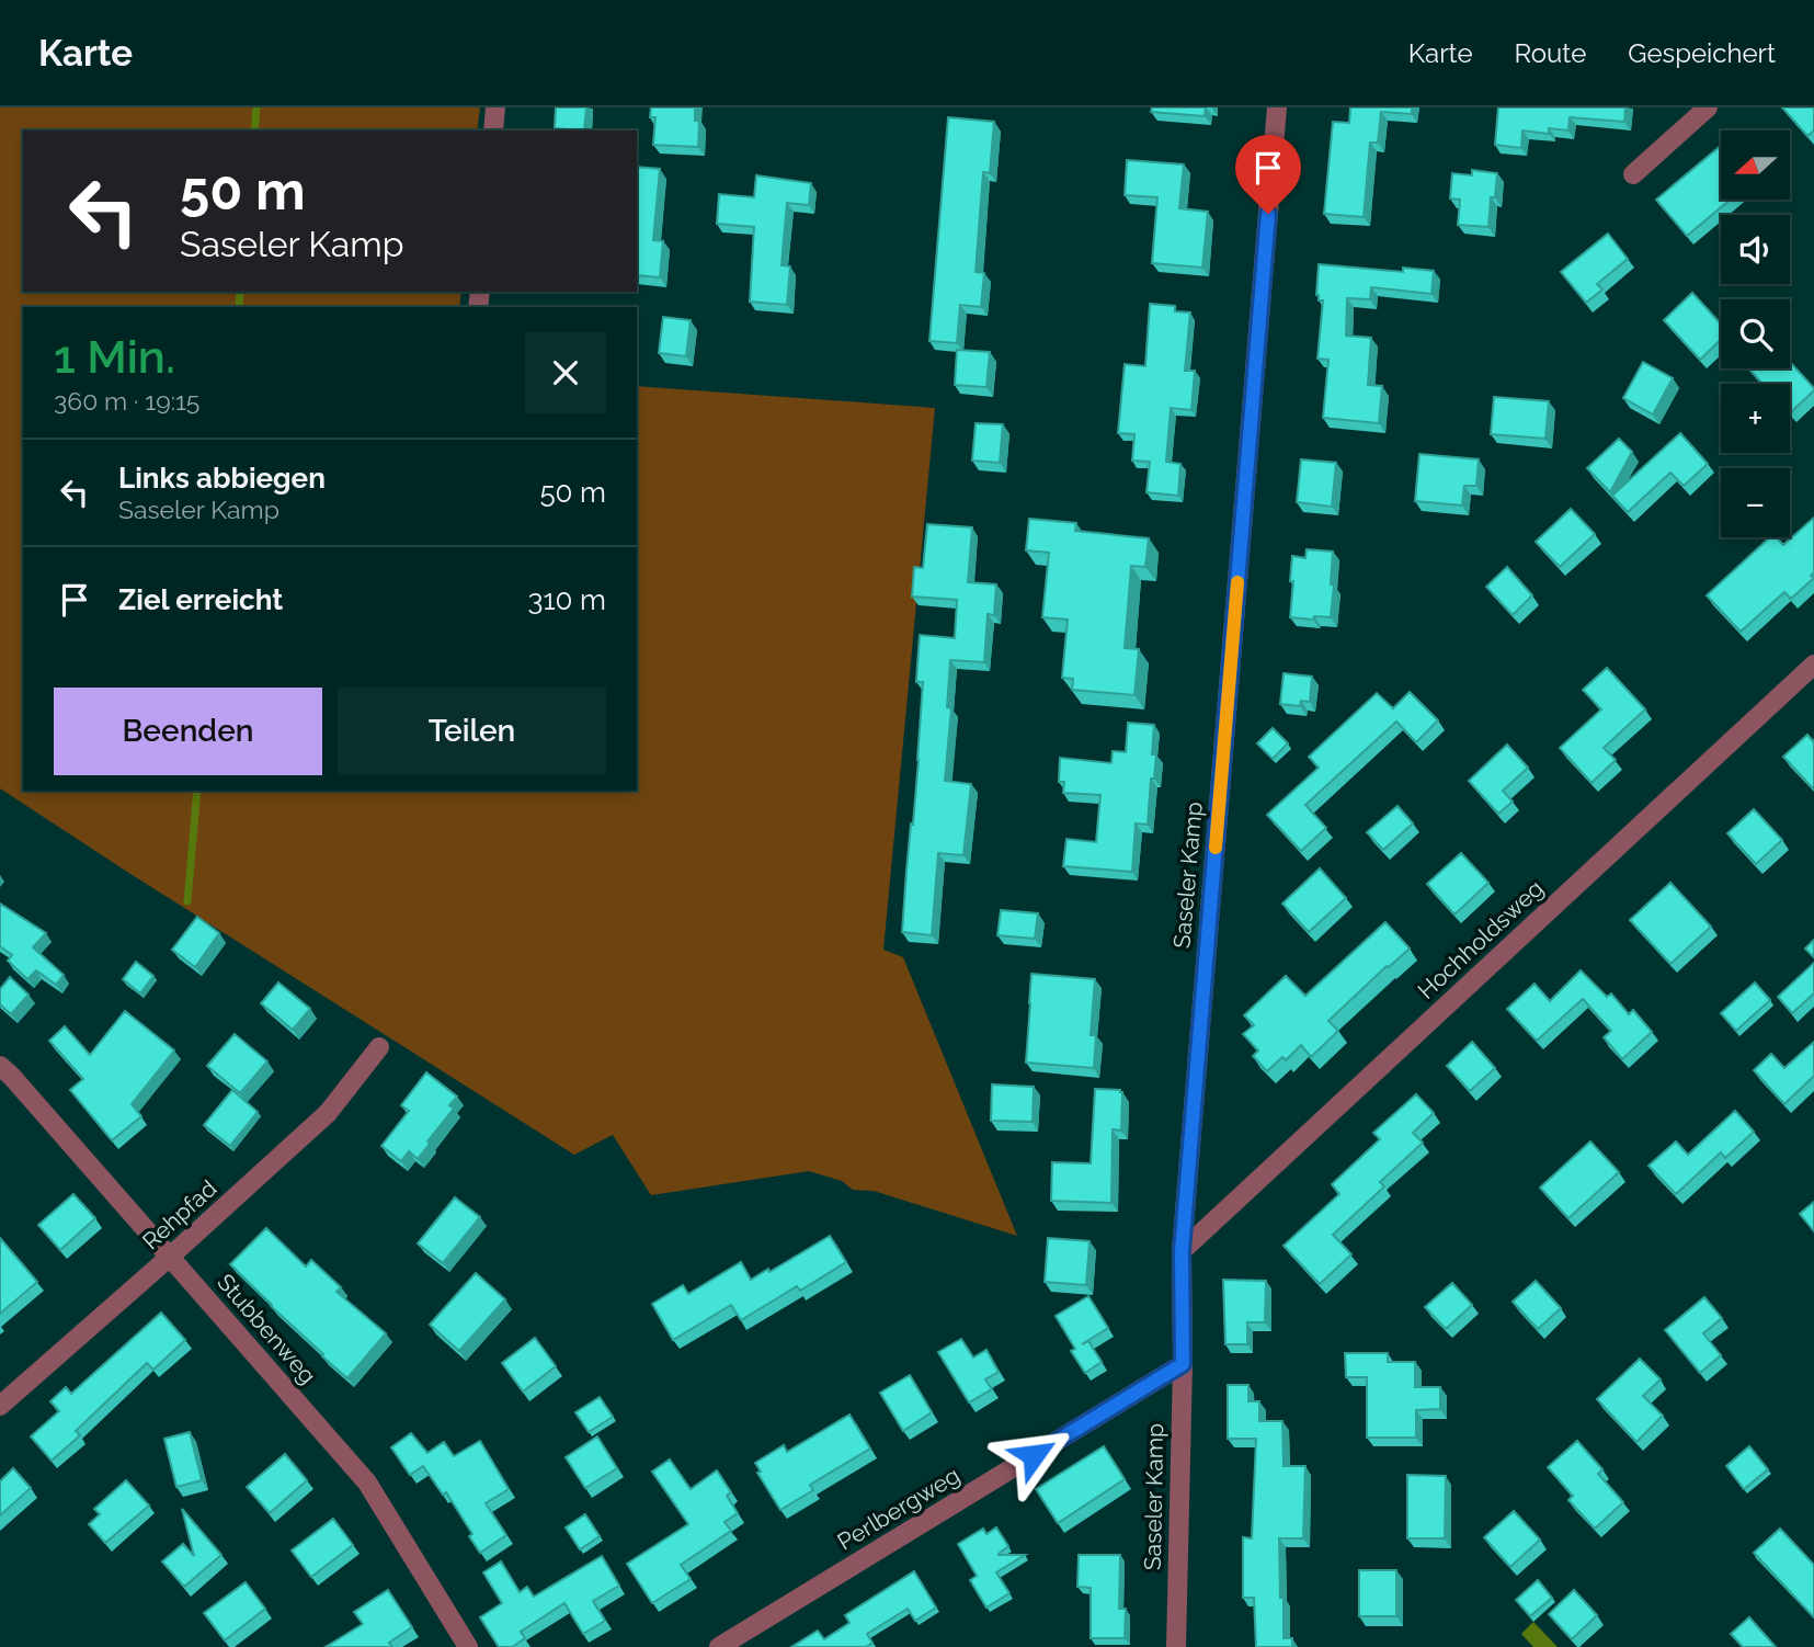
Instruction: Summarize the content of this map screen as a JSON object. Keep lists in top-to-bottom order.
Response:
{
  "streets": {
    "street": [
      "Saseler Kamp",
      "Hochholdsweg",
      "Rehpfad",
      "Stubbenweg",
      "Perlbergweg"
    ]
  },
  "crossings": [
    ["Saseler Kamp", "Hochholdsweg"],
    ["Saseler Kamp", "Perlbergweg"],
    ["Rehpfad", "Stubbenweg"]
  ],
  "north": "left",
  "page": {
    "header": "Karte",
    "nav": ["Karte", "Route", "Gespeichert"],
    "map_buttons": ["+", "−"],
    "turn": ["50 m", "Saseler Kamp"],
    "heading": ["1 Min.", "360 m · 19:15"],
    "list": [
      {
        "name": "Links abbiegen",
        "note": "Saseler Kamp",
        "value": "50 m"
      },
      {
        "name": "Ziel erreicht",
        "value": "310 m"
      }
    ],
    "buttons": ["Beenden", "Teilen"]
  }
}
